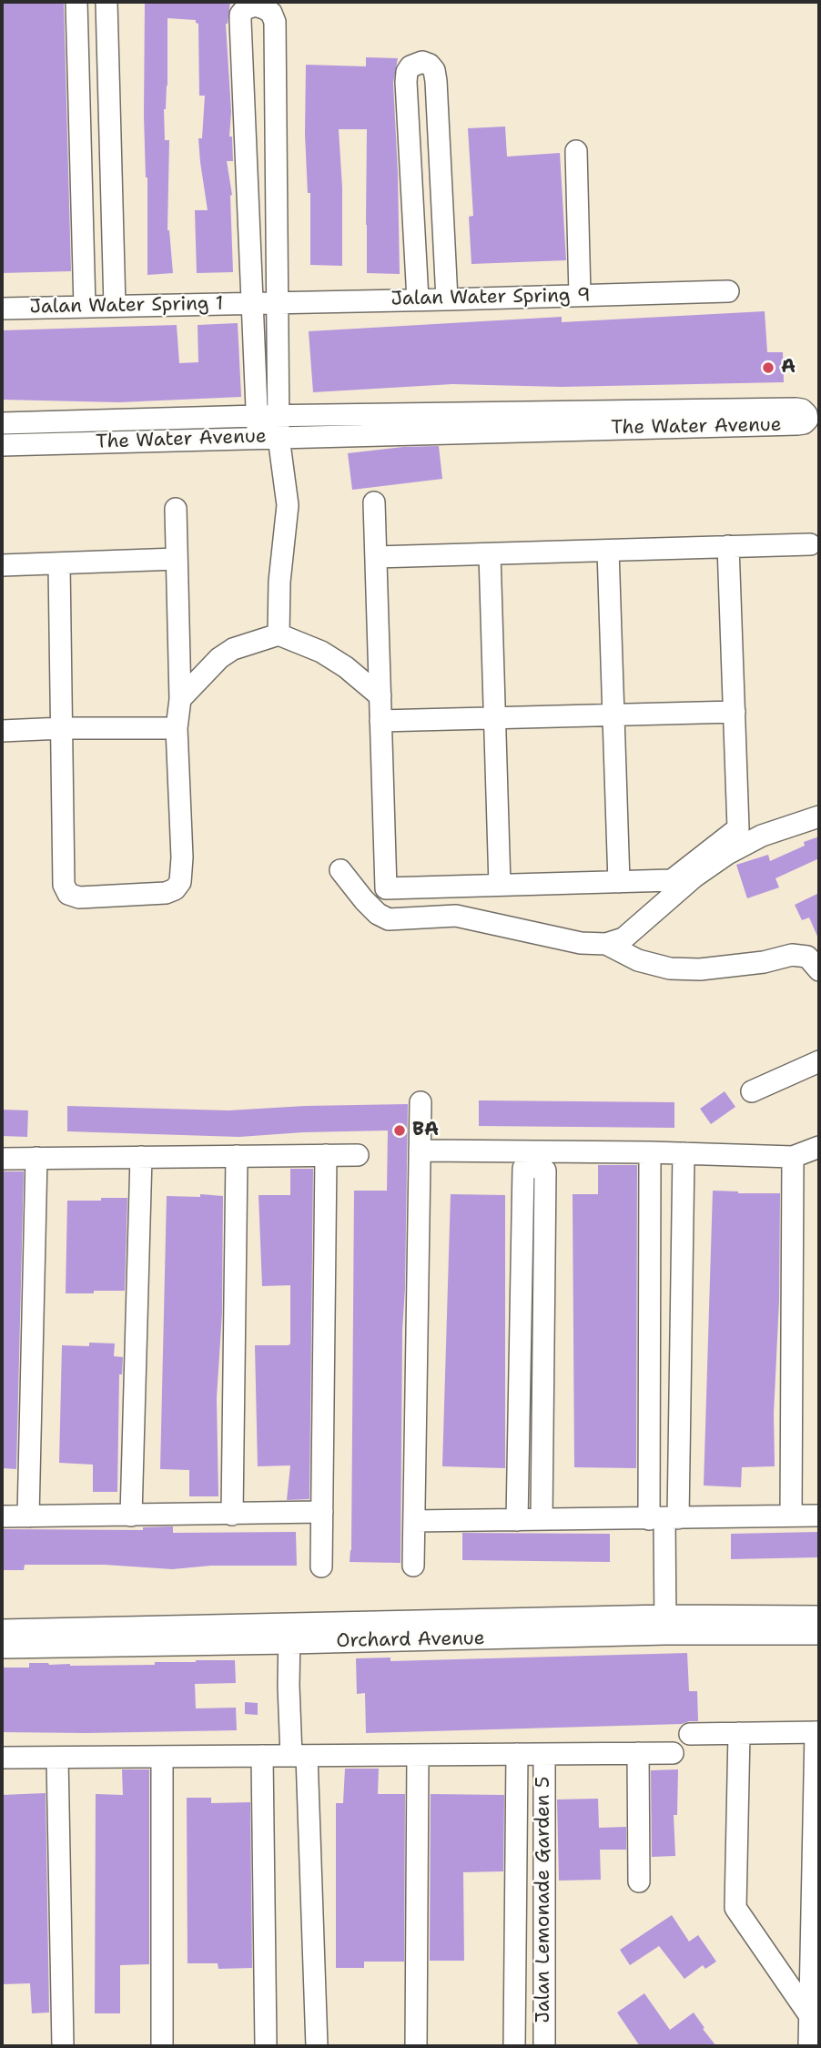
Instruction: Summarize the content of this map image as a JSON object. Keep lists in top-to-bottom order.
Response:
{
  "streets": {
    "street": [
      "Jalan Water Spring 9",
      "Jalan Water Spring 1",
      "The Water Avenue",
      "Orchard Avenue",
      "Jalan Lemonade Garden 5"
    ]
  },
  "crossings": [
    ["Jalan Water Spring 9", "Jalan Water Spring 1"]
  ],
  "places": ["A", "BA"]
}
